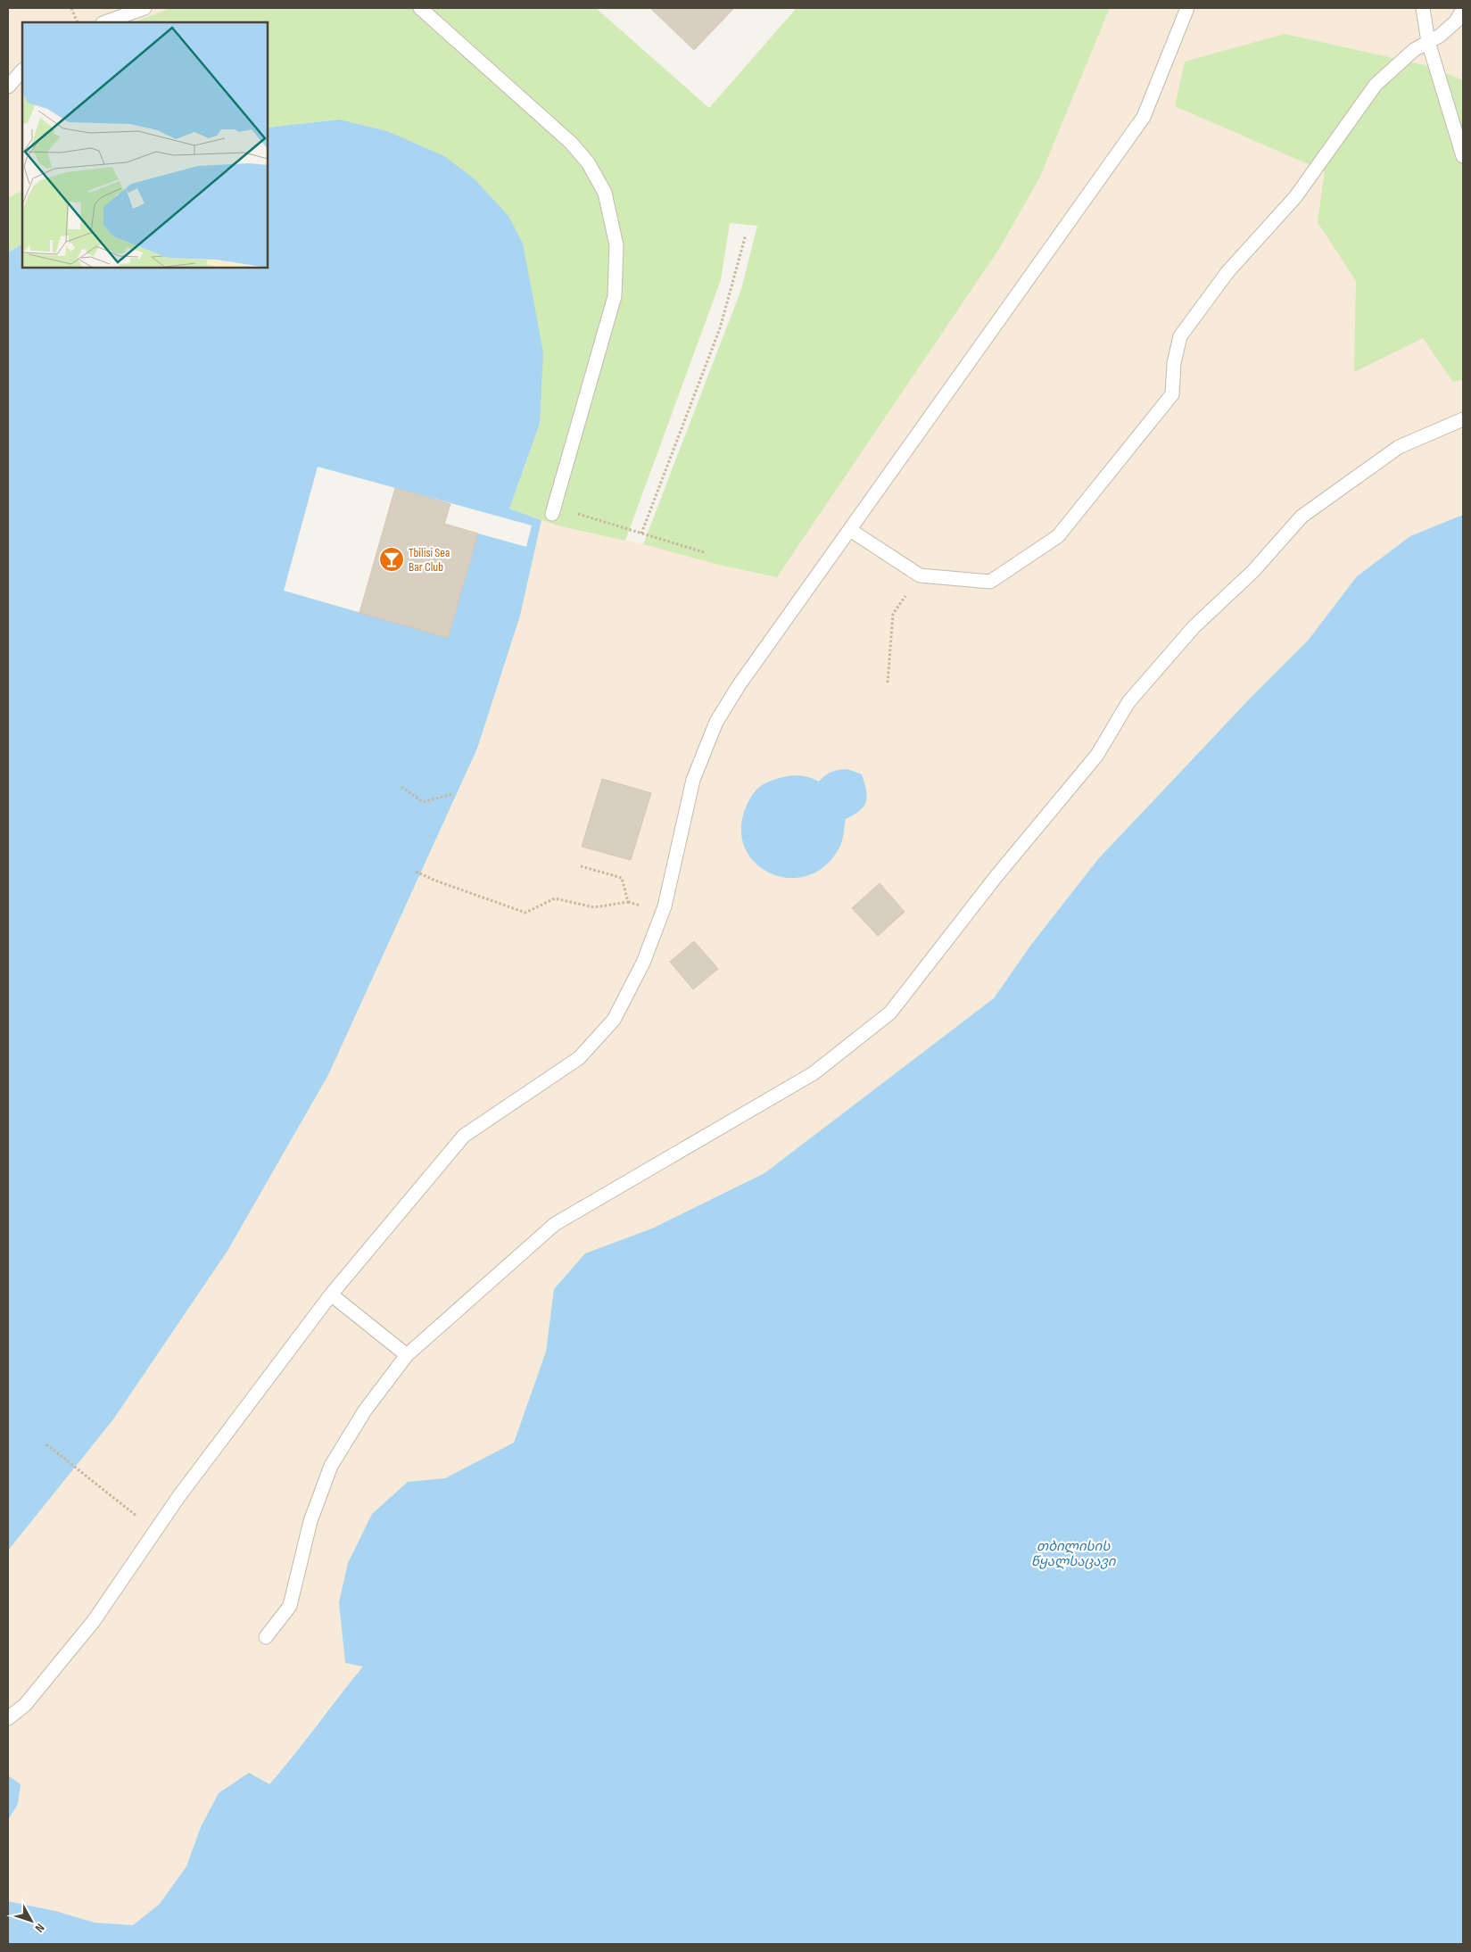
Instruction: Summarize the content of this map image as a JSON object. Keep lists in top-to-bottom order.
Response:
{
  "water": ["თბილისის წყალსაცავი"],
  "places": {
    "bar": ["Tbilisi Sea Bar Club"]
  },
  "north": "bottom right"
}
